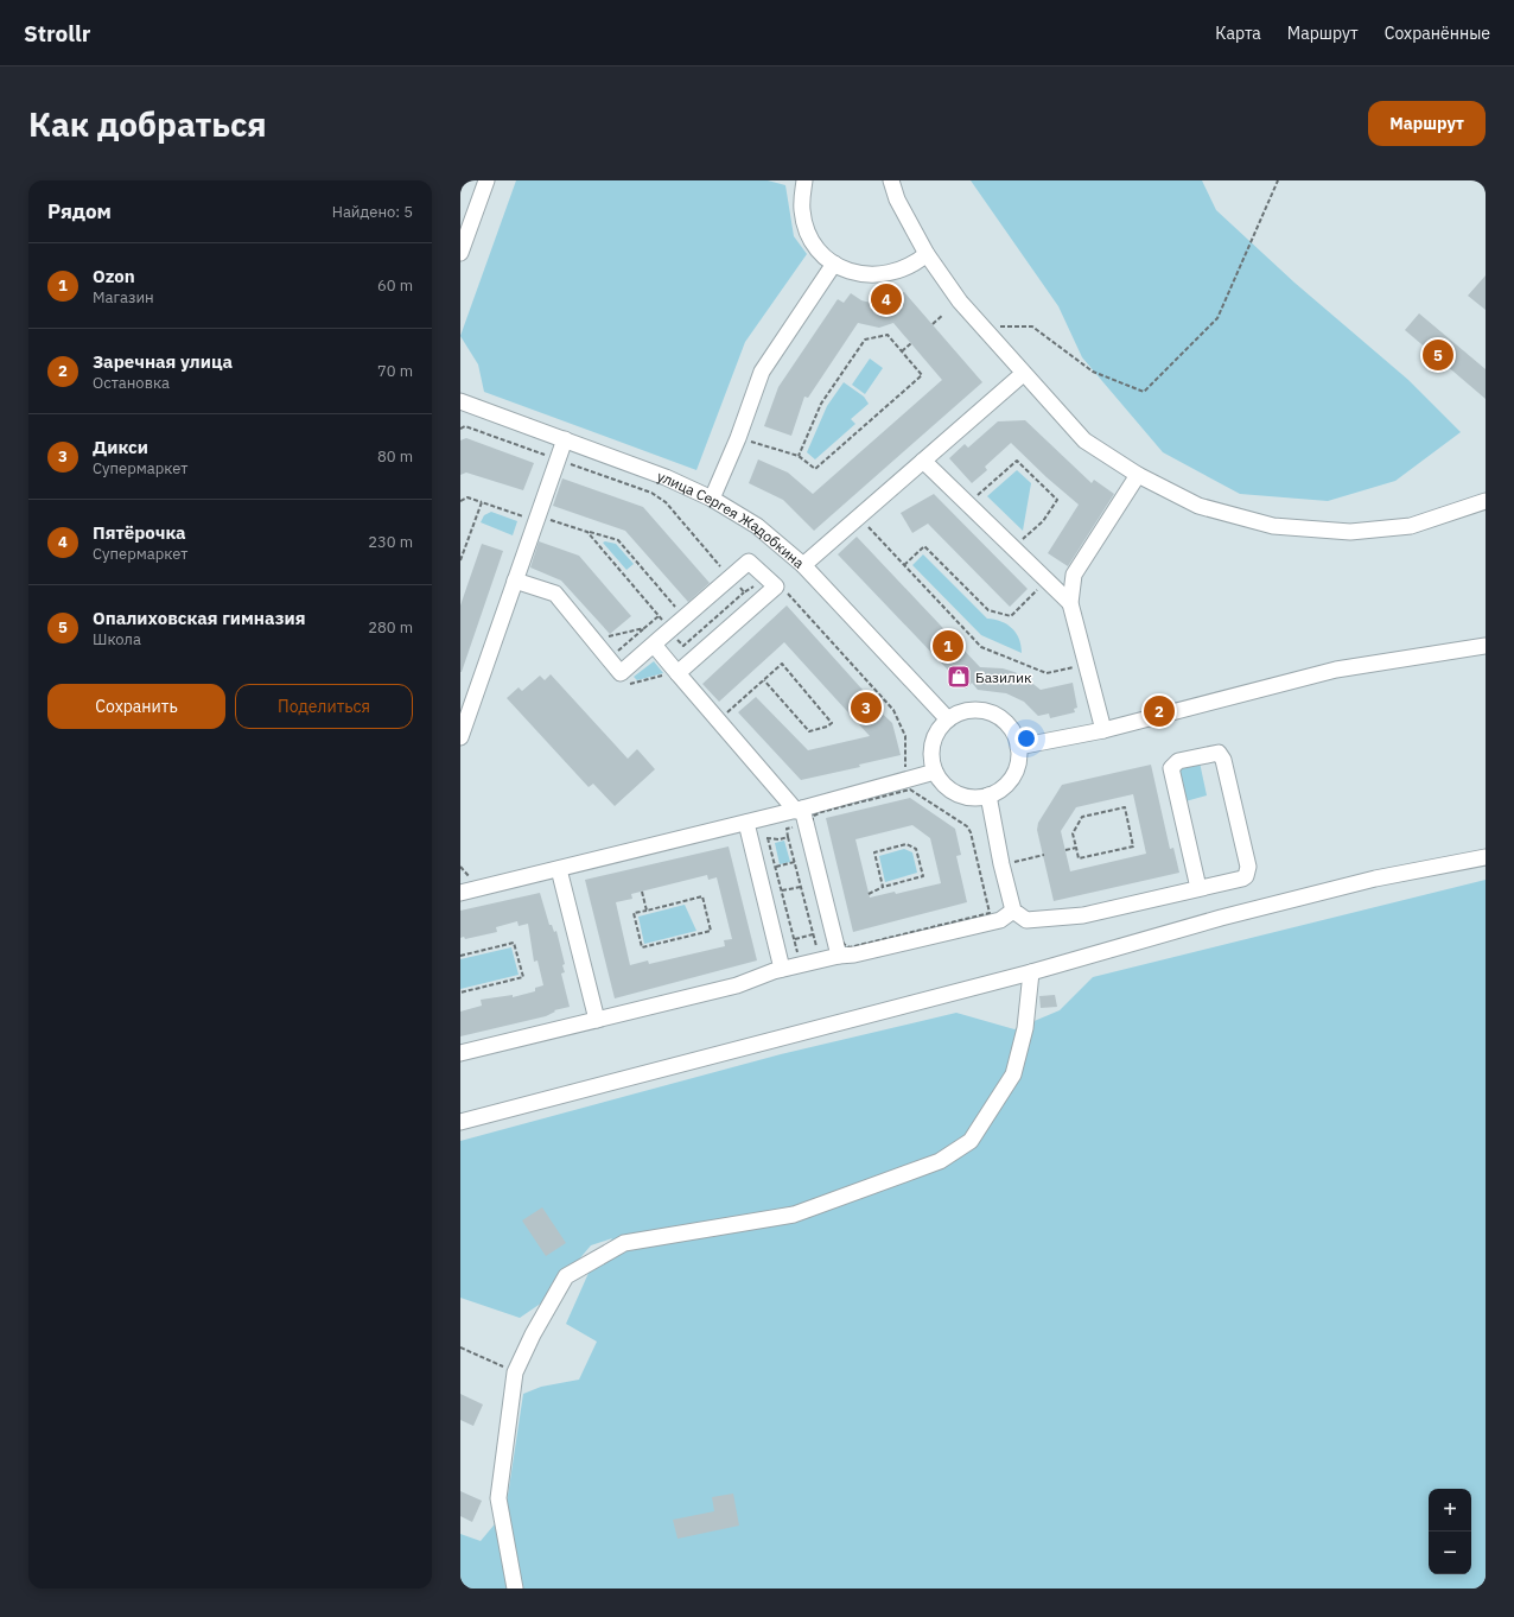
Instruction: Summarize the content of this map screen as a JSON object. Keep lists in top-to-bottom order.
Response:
{
  "streets": {
    "street": ["улица Сергея Жадобкина"]
  },
  "places": {
    "shop": ["Базилик"]
  },
  "page": {
    "header": "Strollr",
    "nav": ["Карта", "Маршрут", "Сохранённые"],
    "buttons": [
      "Маршрут",
      ["Сохранить", "Поделиться"]
    ],
    "title": "Как добраться",
    "heading": ["Рядом", "Найдено: 5"],
    "list": [
      {
        "mark": "1",
        "name": "Ozon",
        "note": "Магазин",
        "value": "60 m"
      },
      {
        "mark": "2",
        "name": "Заречная улица",
        "note": "Остановка",
        "value": "70 m"
      },
      {
        "mark": "3",
        "name": "Дикси",
        "note": "Супермаркет",
        "value": "80 m"
      },
      {
        "mark": "4",
        "name": "Пятёрочка",
        "note": "Супермаркет",
        "value": "230 m"
      },
      {
        "mark": "5",
        "name": "Опалиховская гимназия",
        "note": "Школа",
        "value": "280 m"
      }
    ],
    "pins": [
      "4",
      "5",
      "1",
      "3",
      "2"
    ],
    "map_buttons": ["+", "−"]
  }
}
